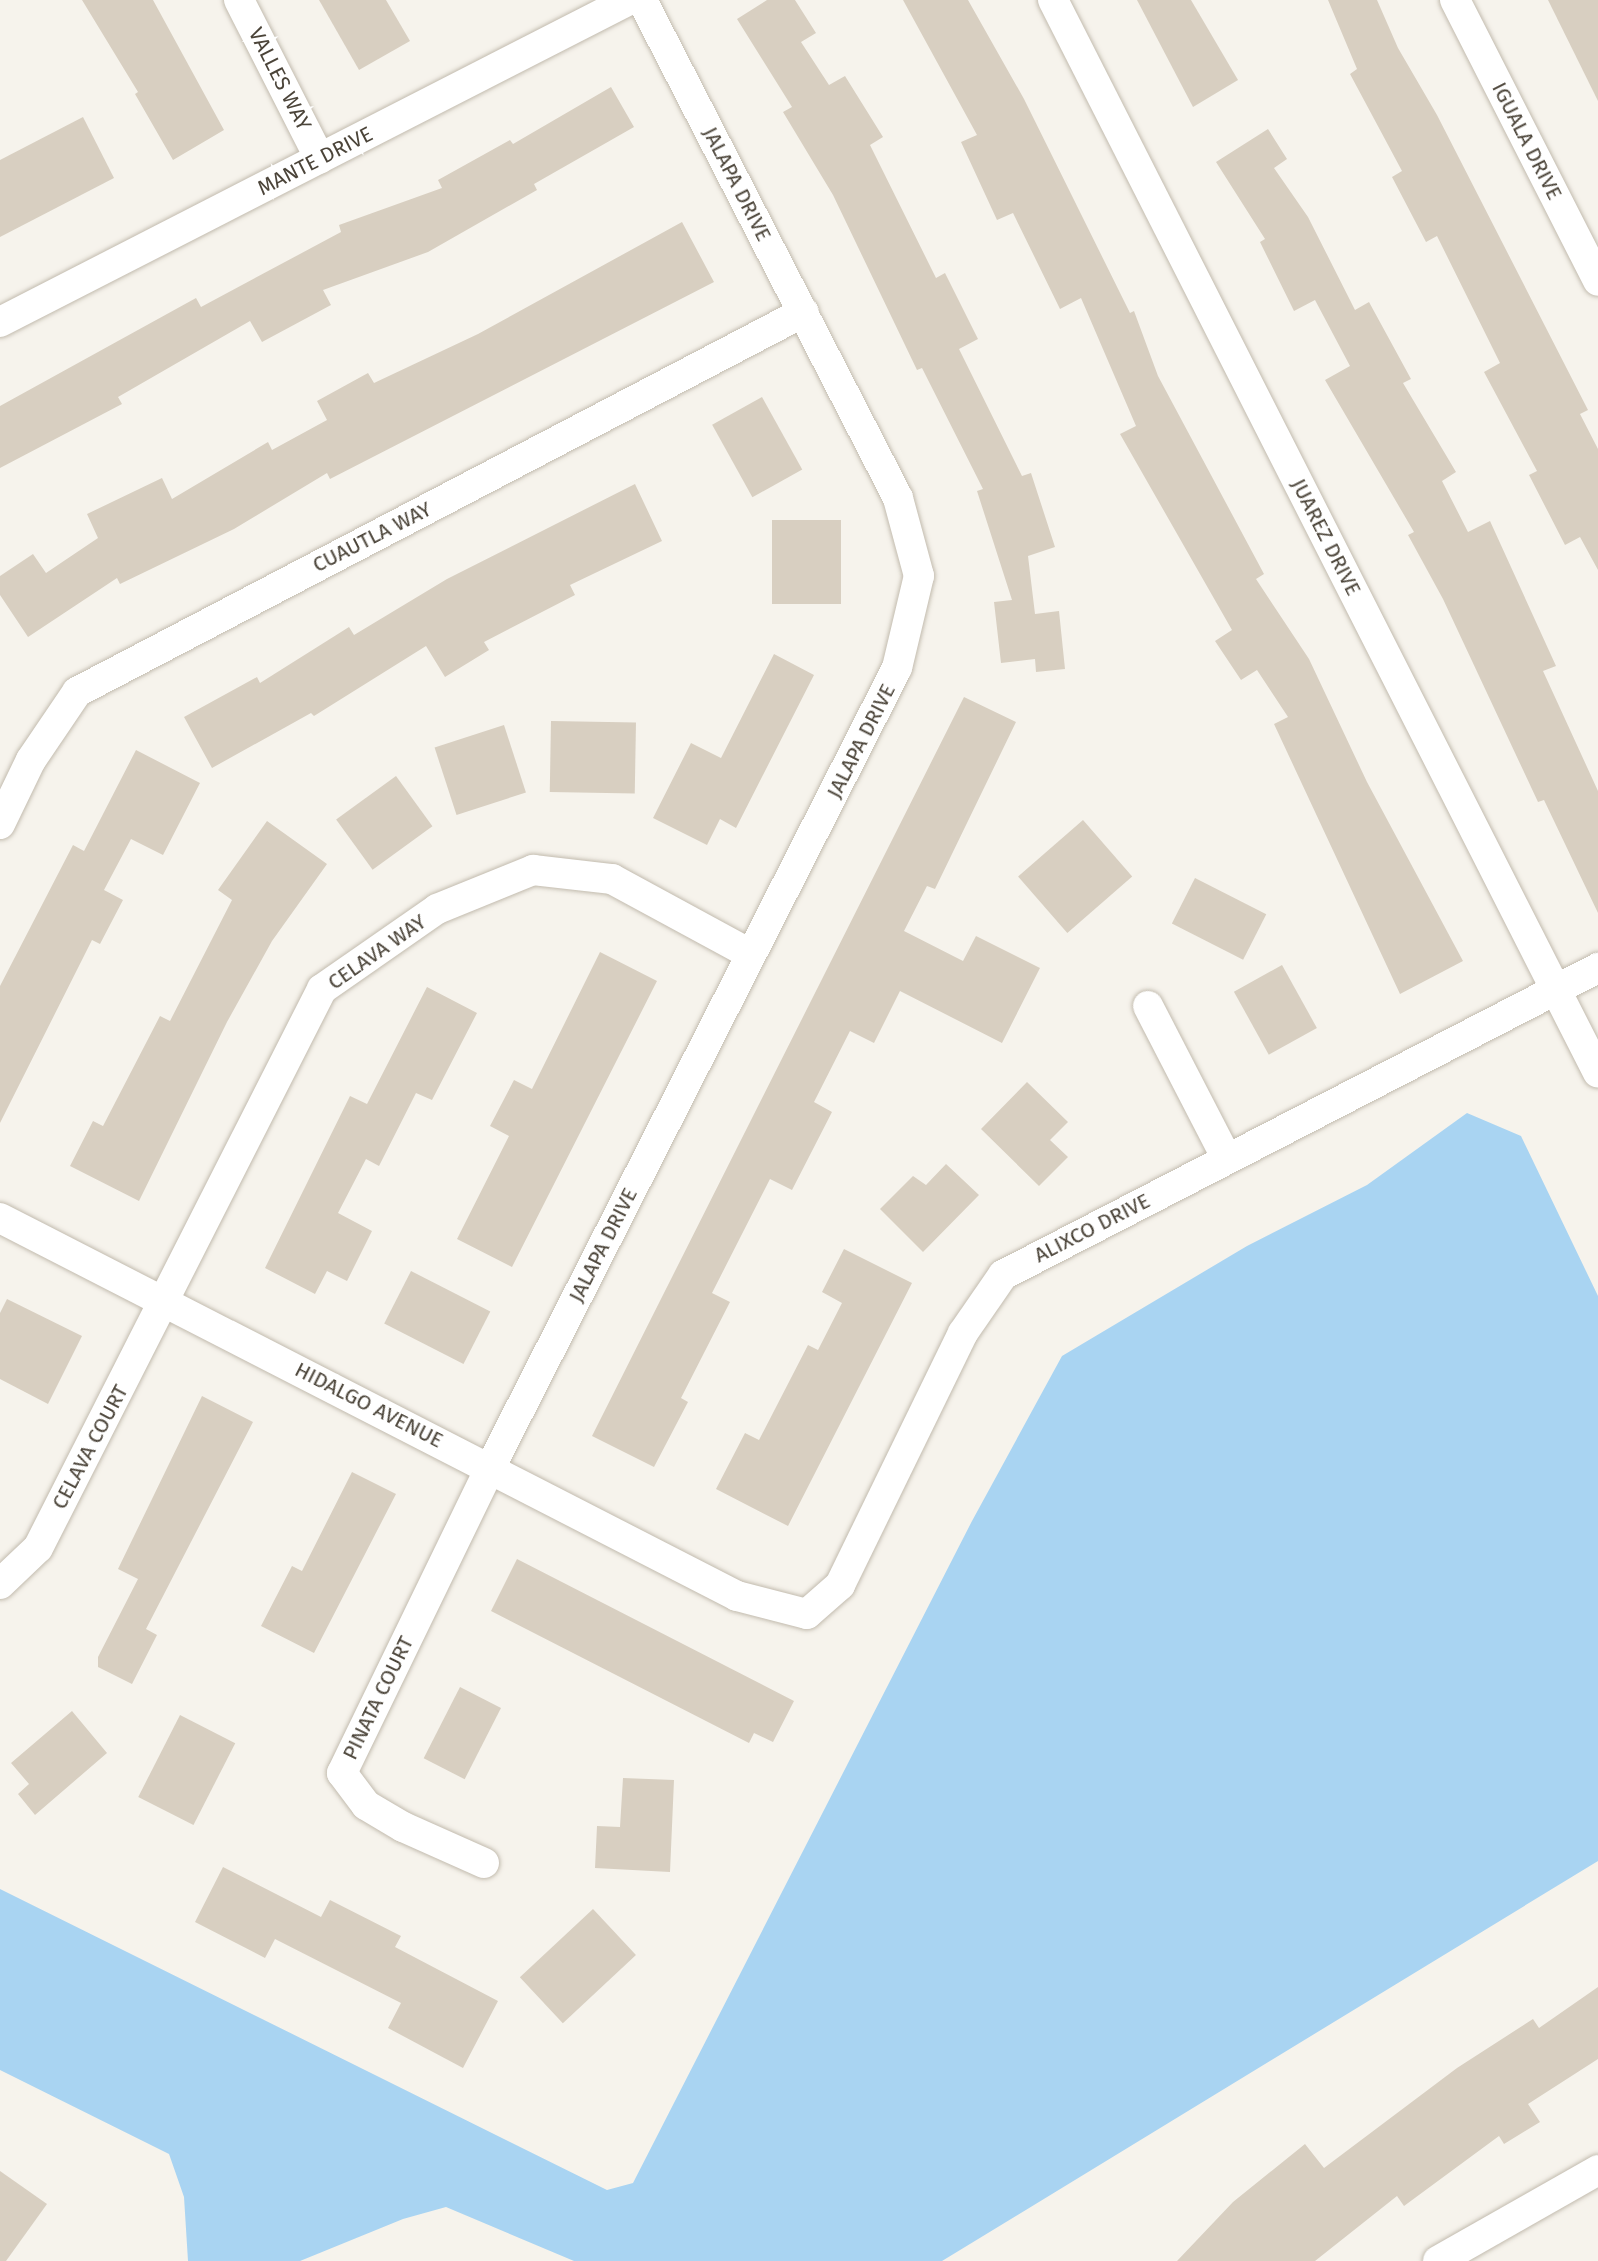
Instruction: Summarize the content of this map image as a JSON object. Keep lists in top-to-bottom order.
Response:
{
  "streets": {
    "street": [
      "VALLES WAY",
      "IGUALA DRIVE",
      "MANTE DRIVE",
      "JALAPA DRIVE",
      "CUAUTLA WAY",
      "JUAREZ DRIVE",
      "CELAVA WAY",
      "ALIXCO DRIVE",
      "HIDALGO AVENUE",
      "CELAVA COURT",
      "PINATA COURT"
    ]
  },
  "crossings": [
    ["VALLES WAY", "MANTE DRIVE"],
    ["JALAPA DRIVE", "CUAUTLA WAY"],
    ["JALAPA DRIVE", "CELAVA WAY"],
    ["JALAPA DRIVE", "HIDALGO AVENUE"],
    ["JALAPA DRIVE", "PINATA COURT"],
    ["JUAREZ DRIVE", "ALIXCO DRIVE"],
    ["CELAVA WAY", "HIDALGO AVENUE"],
    ["CELAVA WAY", "CELAVA COURT"],
    ["ALIXCO DRIVE", "HIDALGO AVENUE"],
    ["HIDALGO AVENUE", "CELAVA COURT"],
    ["HIDALGO AVENUE", "PINATA COURT"]
  ]
}
